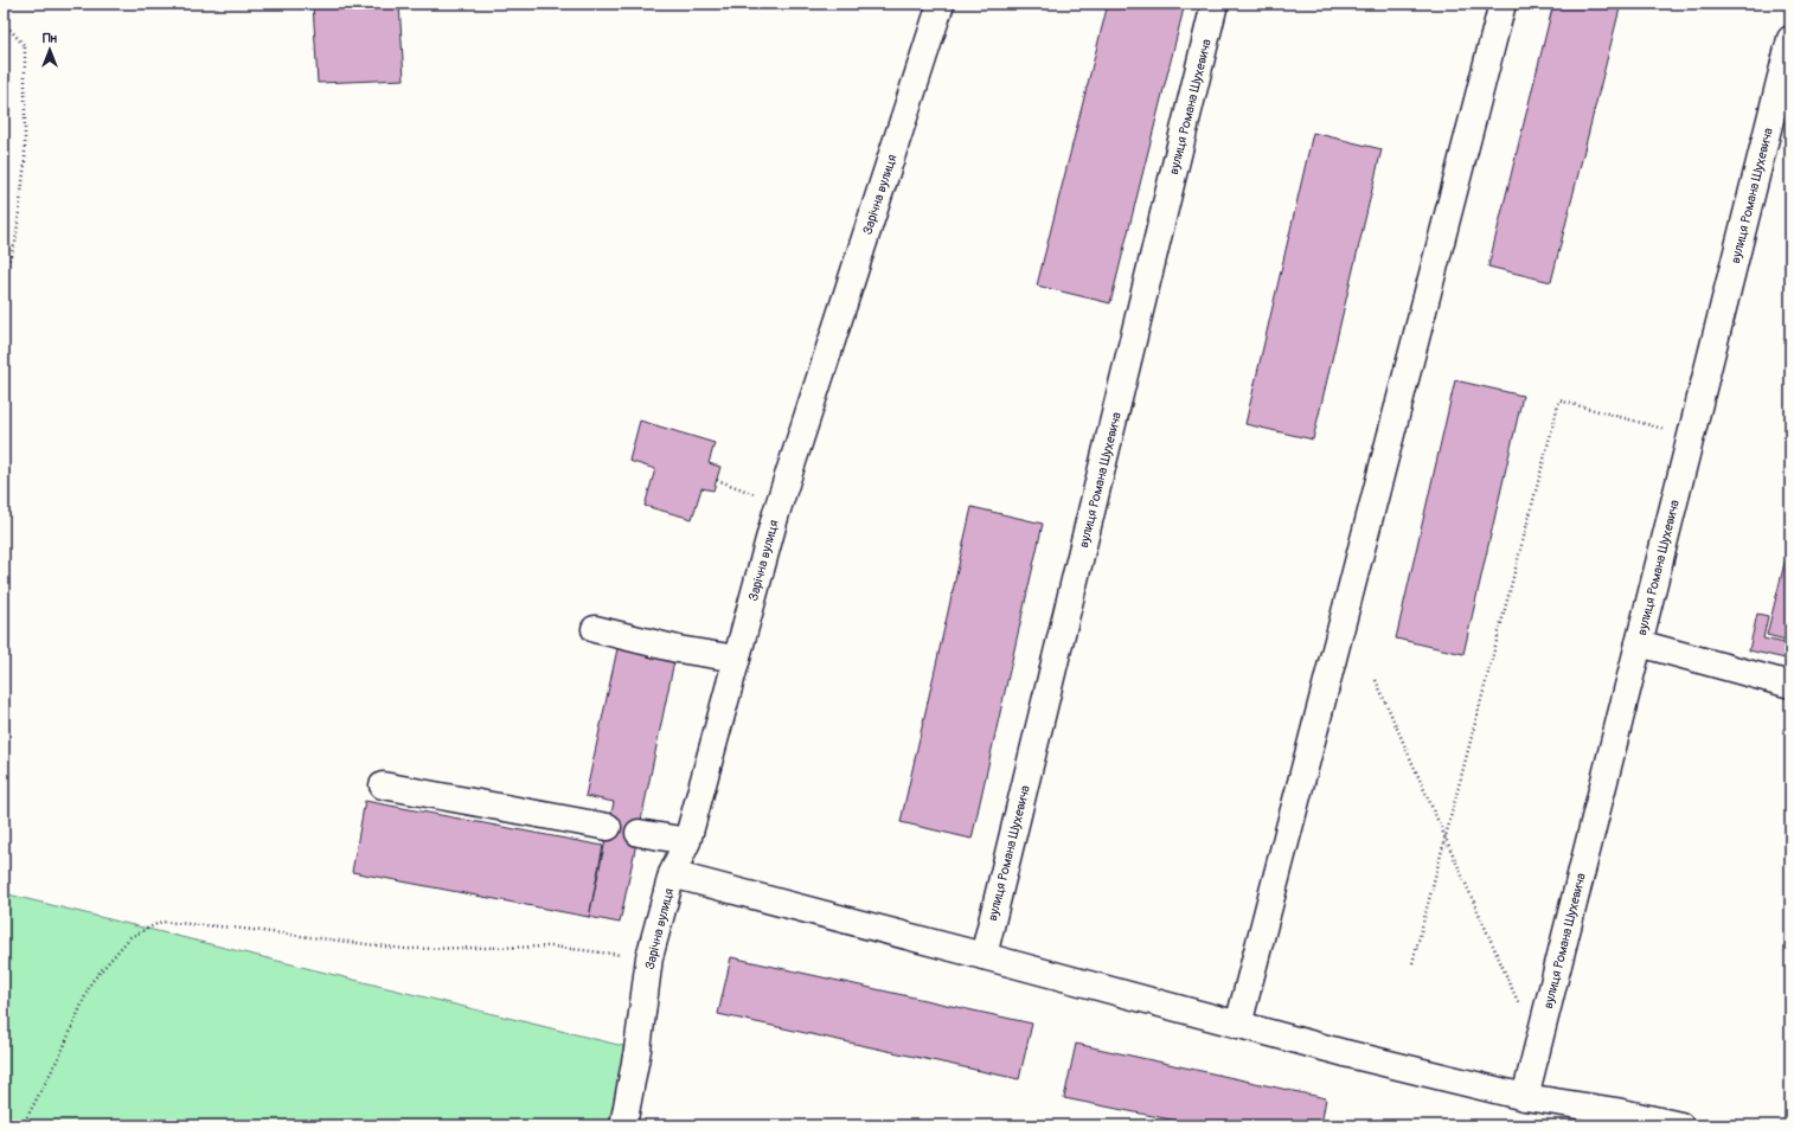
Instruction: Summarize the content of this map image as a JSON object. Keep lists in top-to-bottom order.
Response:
{
  "streets": {
    "street": ["вулиця Романа Шухевича", "Зарічна вулиця"]
  },
  "north": "top"
}
